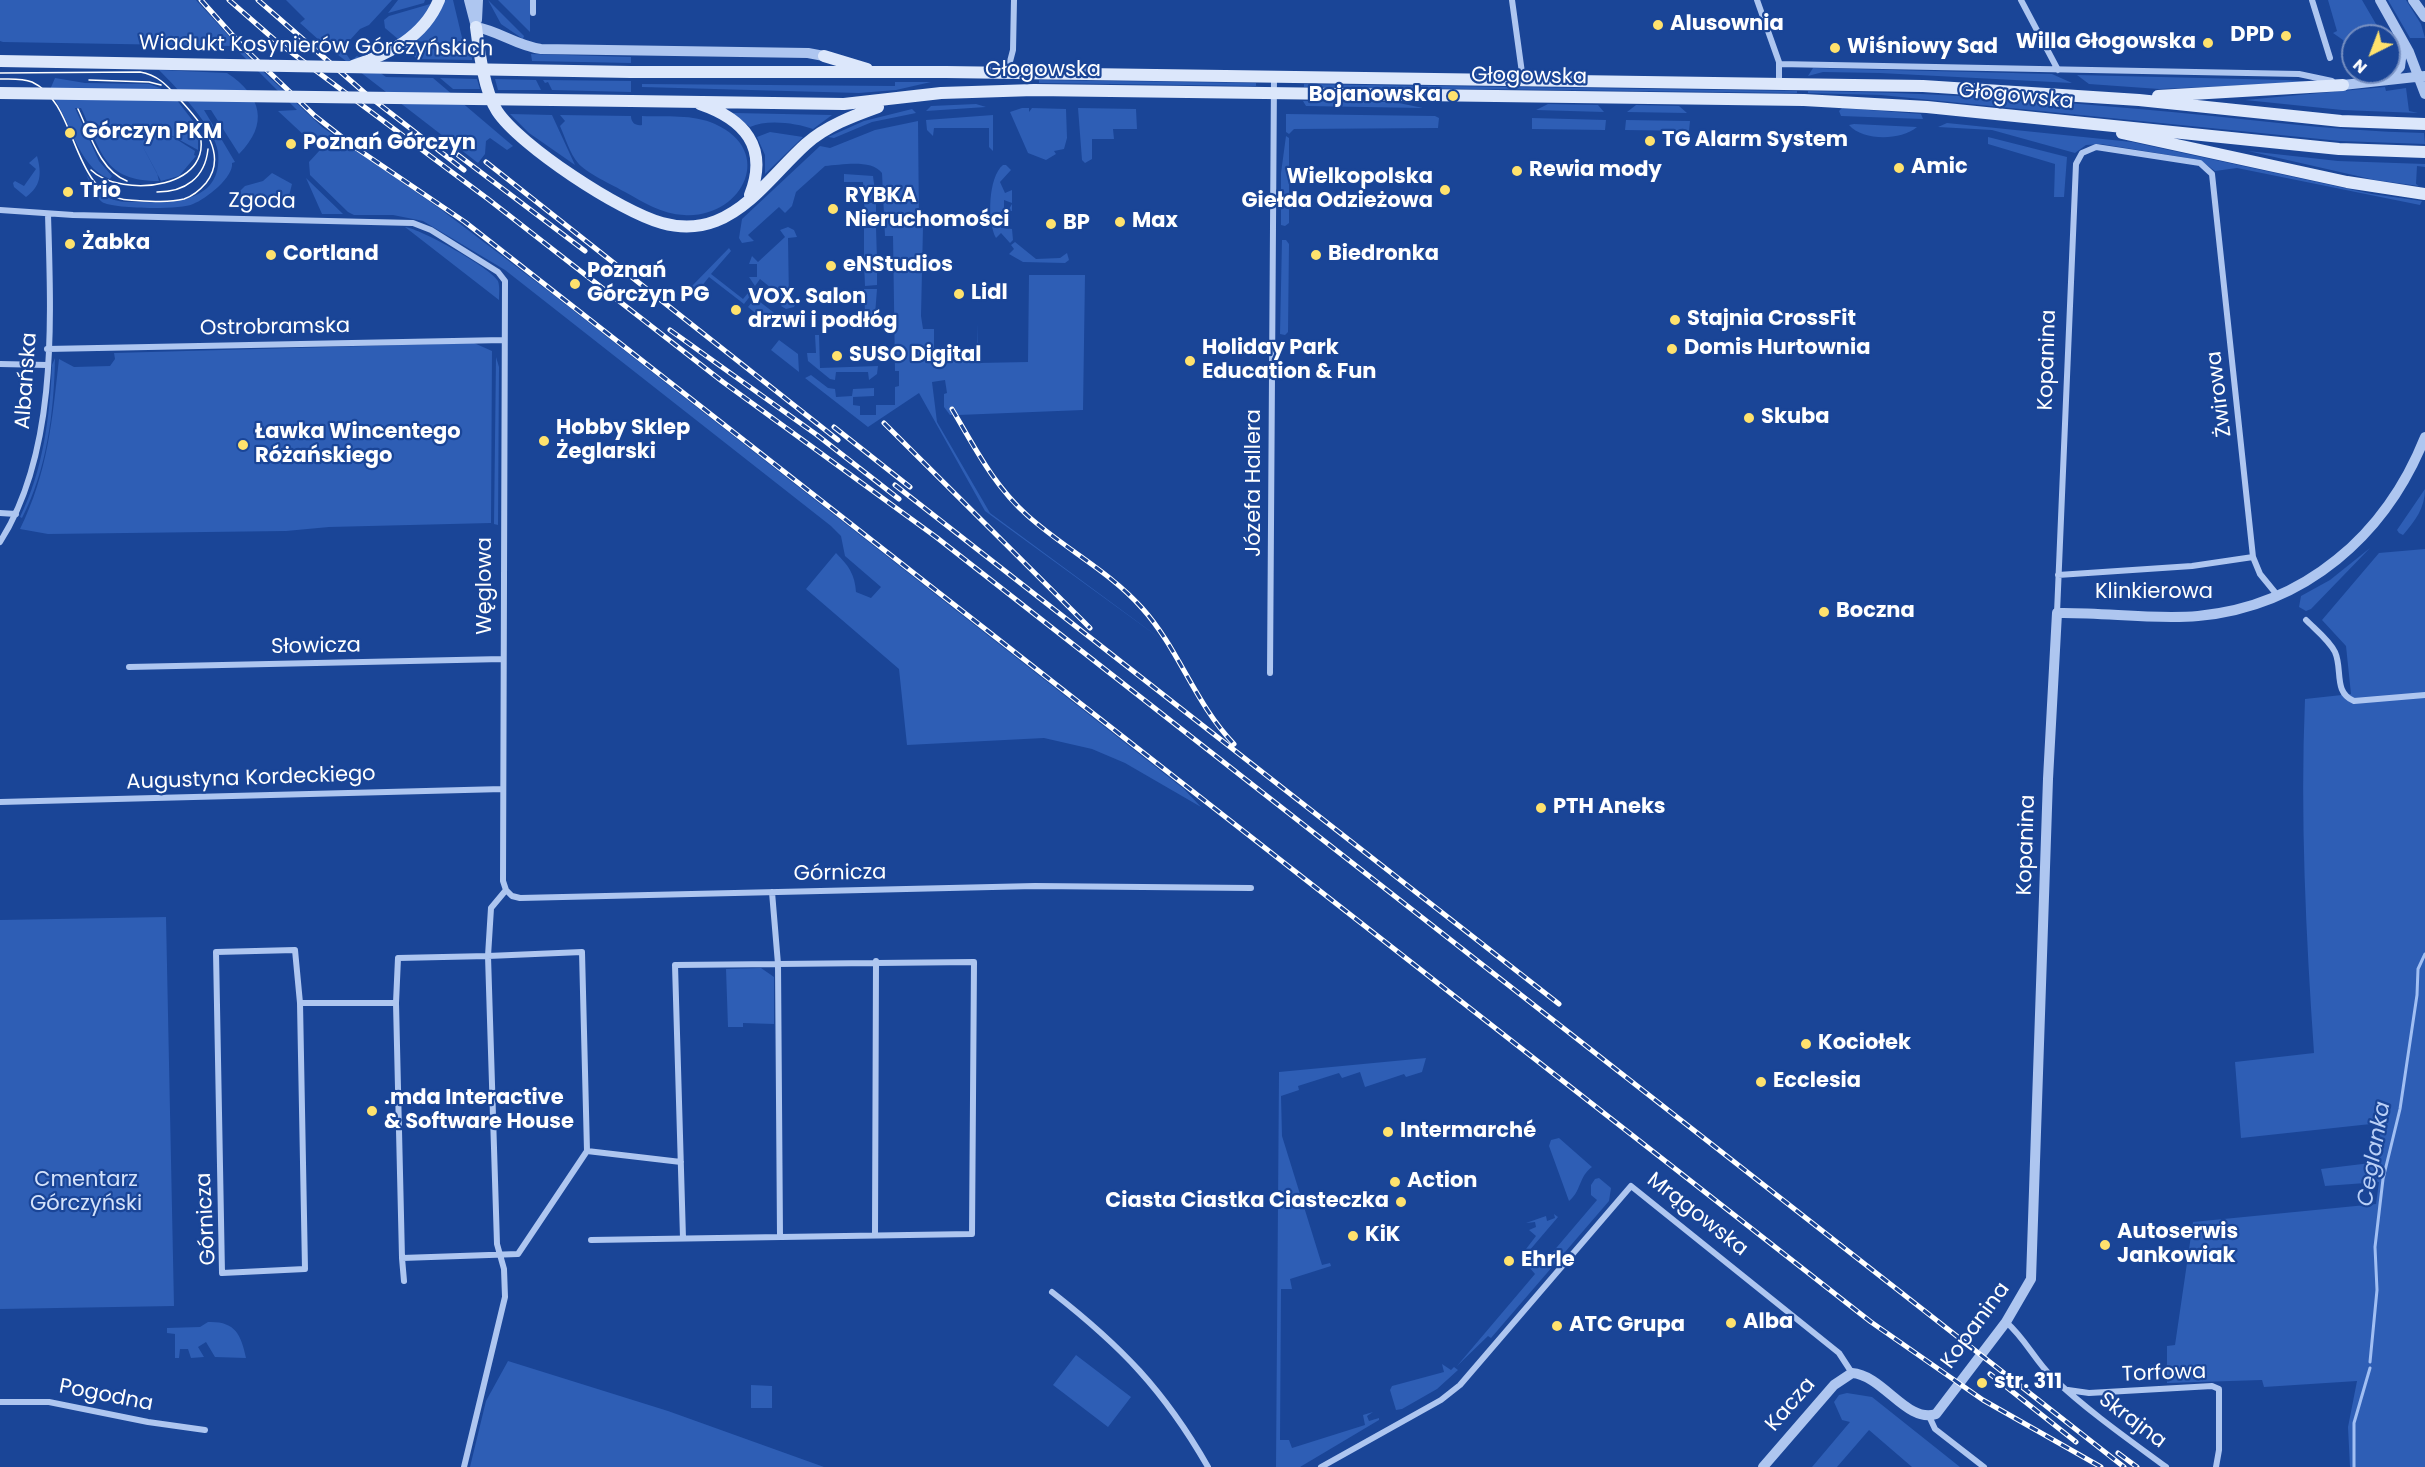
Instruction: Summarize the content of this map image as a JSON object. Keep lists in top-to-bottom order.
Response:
{
  "streets": {
    "main road": ["Wiadukt Kosynierów Górczyńskich", "Głogowska"],
    "street": [
      "Zgoda",
      "Ostrobramska",
      "Kopanina",
      "Albańska",
      "Żwirowa",
      "Józefa Hallera",
      "Węglowa",
      "Klinkierowa",
      "Słowicza",
      "Augustyna Kordeckiego",
      "Górnicza",
      "Mrągowska",
      "Torfowa",
      "Pogodna",
      "Kacza",
      "Skrajna"
    ]
  },
  "crossings": [
    ["Wiadukt Kosynierów Górczyńskich", "Głogowska"],
    ["Głogowska", "Józefa Hallera"],
    ["Zgoda", "Albańska"],
    ["Zgoda", "Węglowa"],
    ["Ostrobramska", "Albańska"],
    ["Ostrobramska", "Węglowa"],
    ["Kopanina", "Żwirowa"],
    ["Kopanina", "Klinkierowa"],
    ["Kopanina", "Skrajna"],
    ["Żwirowa", "Klinkierowa"],
    ["Węglowa", "Słowicza"],
    ["Węglowa", "Augustyna Kordeckiego"],
    ["Węglowa", "Górnicza"],
    ["Mrągowska", "Kacza"],
    ["Torfowa", "Skrajna"]
  ],
  "water": ["Ceglanka"],
  "parks": ["Cmentarz Górczyński"],
  "places": [
    "Alusownia",
    "DPD",
    "Willa Głogowska",
    "Wiśniowy Sad",
    "Bojanowska",
    "Górczyn PKM",
    "TG Alarm System",
    "Poznań Górczyn",
    "Amic",
    "Rewia mody",
    "Wielkopolska Giełda Odzieżowa",
    "Trio",
    "RYBKA Nieruchomości",
    "Max",
    "BP",
    "Żabka",
    "Cortland",
    "Biedronka",
    "eNStudios",
    "Poznań Górczyn PG",
    "Lidl",
    "VOX. Salon drzwi i podłóg",
    "Stajnia CrossFit",
    "Domis Hurtownia",
    "SUSO Digital",
    "Holiday Park Education & Fun",
    "Skuba",
    "Hobby Sklep Żeglarski",
    "Ławka Wincentego Różańskiego",
    "Boczna",
    "PTH Aneks",
    "Kociołek",
    "Ecclesia",
    ".mda Interactive & Software House",
    "Intermarché",
    "Action",
    "Ciasta Ciastka Ciasteczka",
    "KiK",
    "Autoserwis Jankowiak",
    "Ehrle",
    "Alba",
    "ATC Grupa",
    "str. 311"
  ],
  "north": "bottom left"
}
